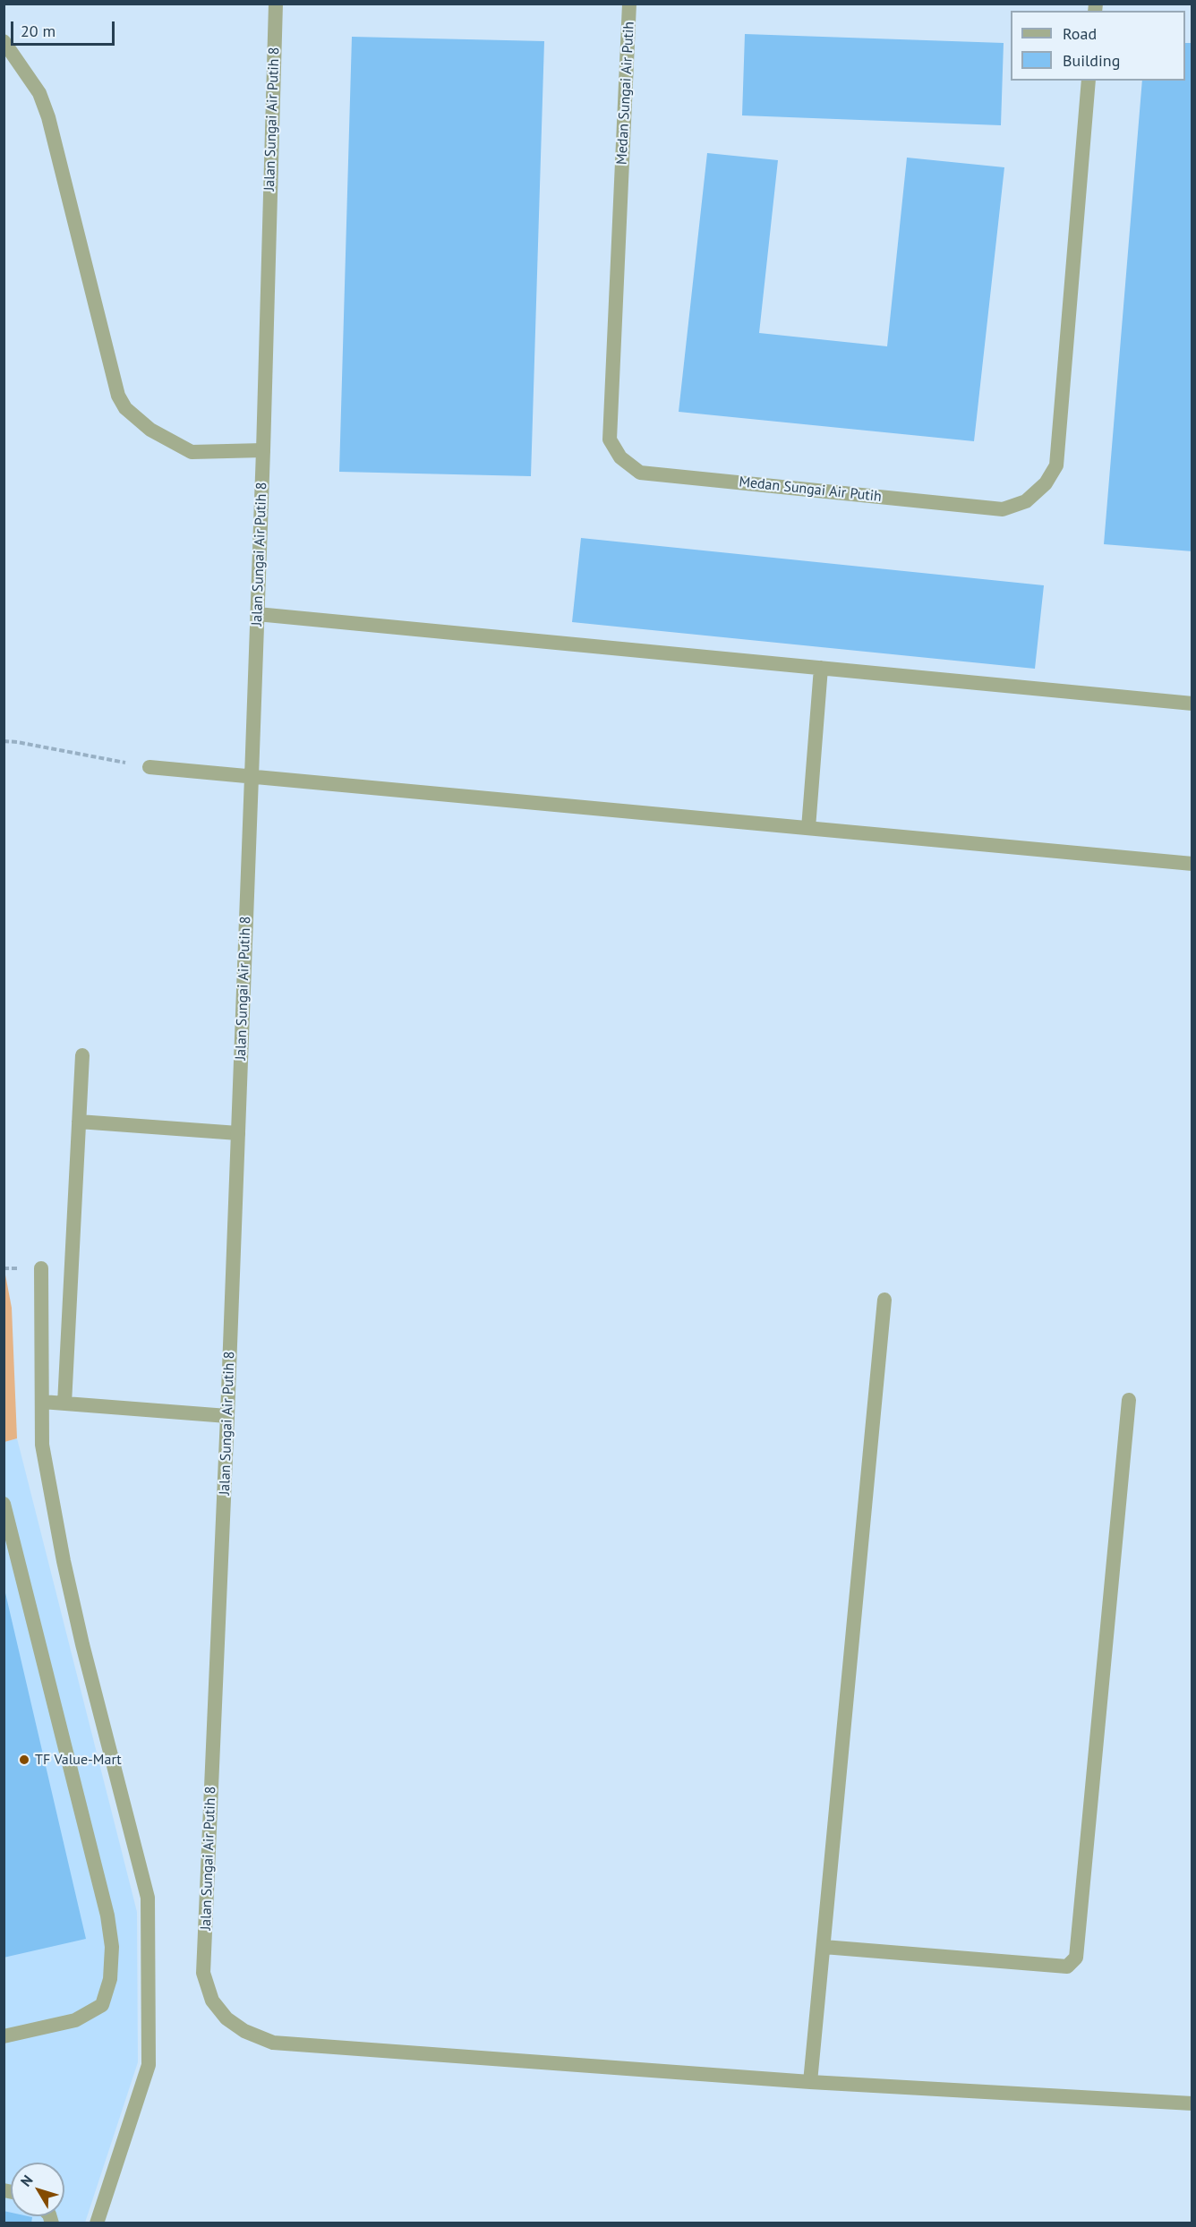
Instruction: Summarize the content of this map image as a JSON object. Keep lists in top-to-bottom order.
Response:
{
  "streets": {
    "street": ["Medan Sungai Air Putih", "Jalan Sungai Air Putih 8"]
  },
  "places": ["TF Value-Mart"],
  "legend": ["Road", "Building"],
  "scale_bar": "20 m",
  "north": "top left"
}
